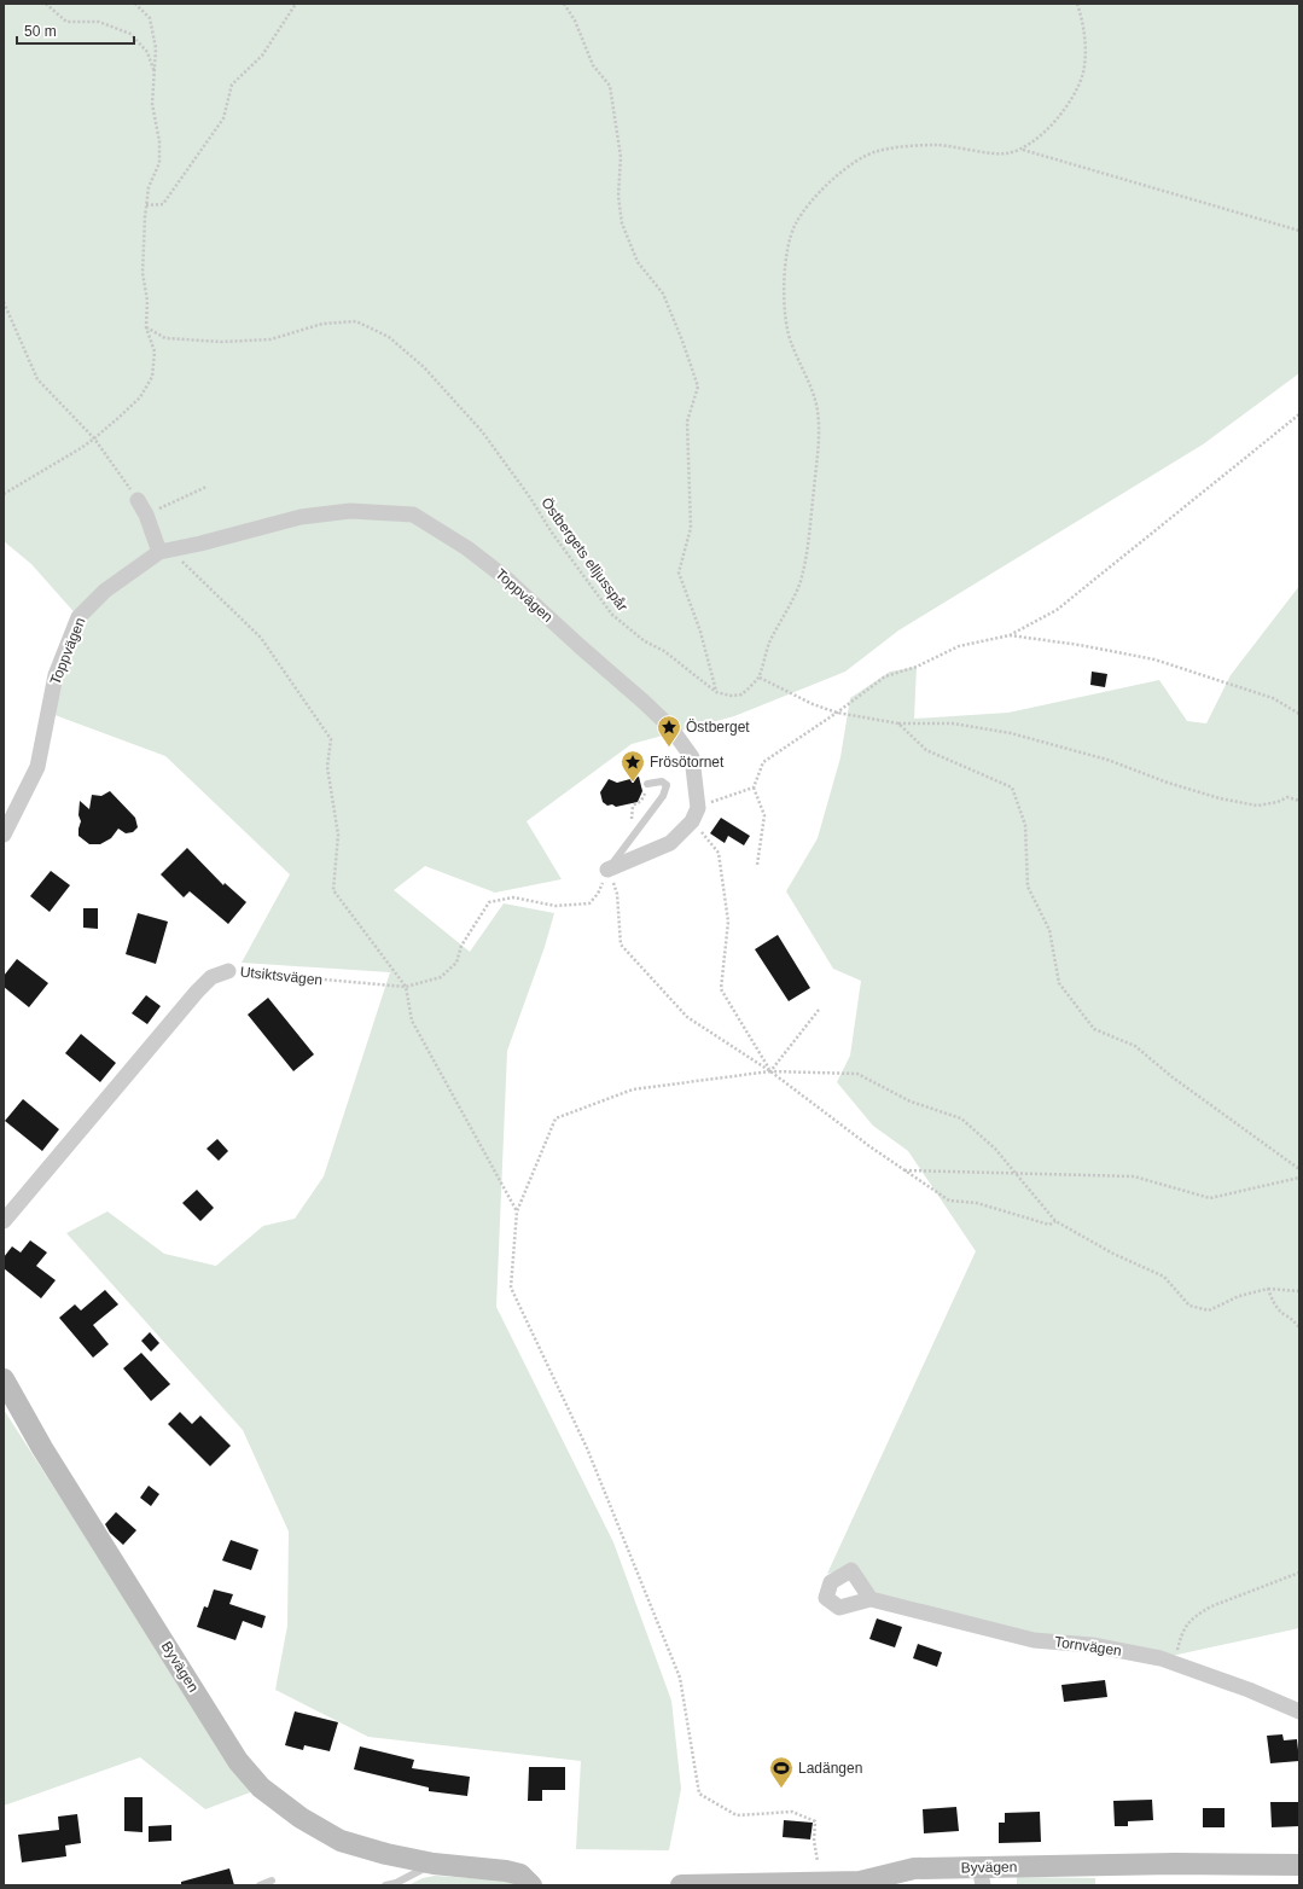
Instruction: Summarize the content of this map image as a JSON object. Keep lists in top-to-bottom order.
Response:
{
  "streets": {
    "street": [
      "Toppvägen",
      "Utsiktsvägen",
      "Tornvägen",
      "Byvägen"
    ],
    "path": ["Östbergets elljusspår"]
  },
  "places": {
    "place": ["Östberget", "Frösötornet"],
    "sports": ["Ladängen"]
  },
  "scale_bar": "50 m"
}
